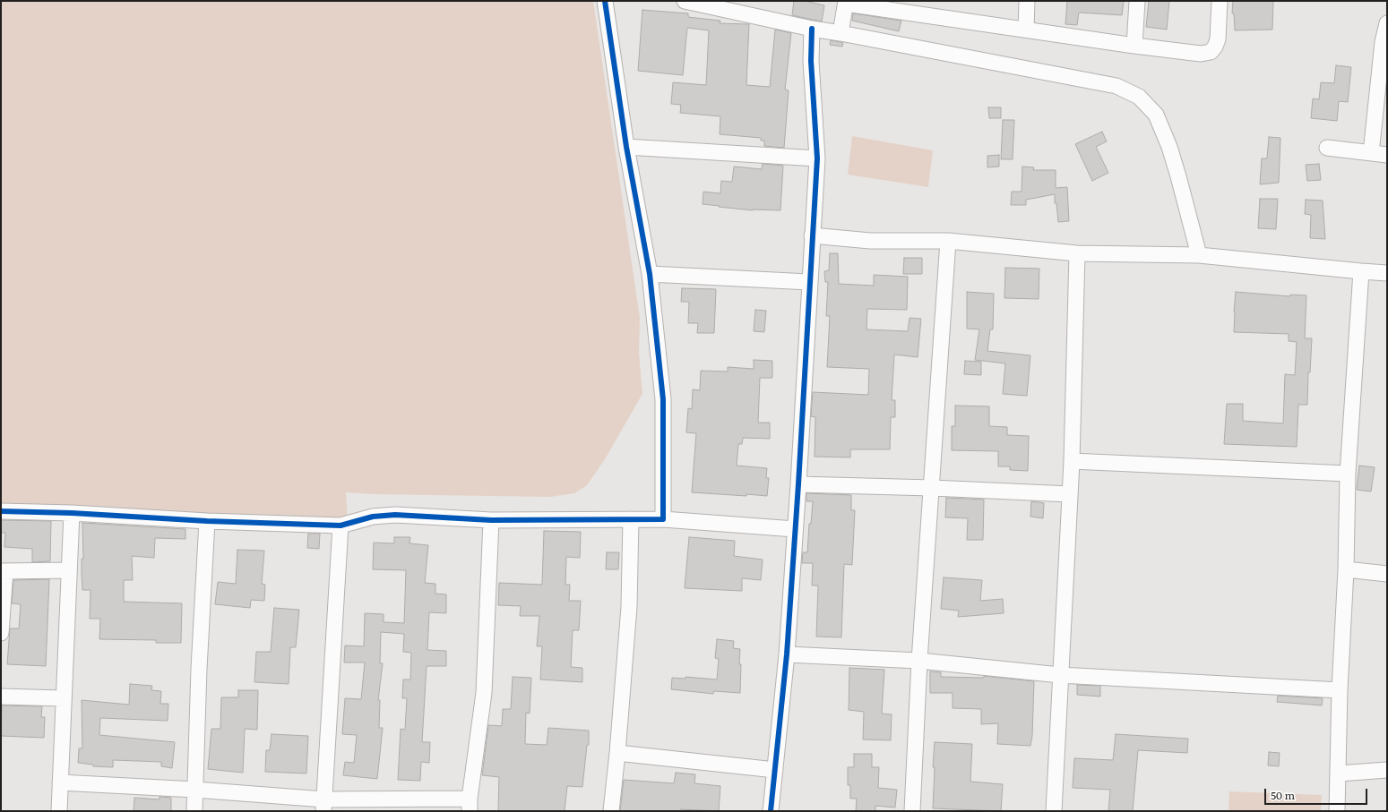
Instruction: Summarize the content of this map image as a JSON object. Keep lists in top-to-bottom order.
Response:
{
  "scale_bar": "50 m"
}
